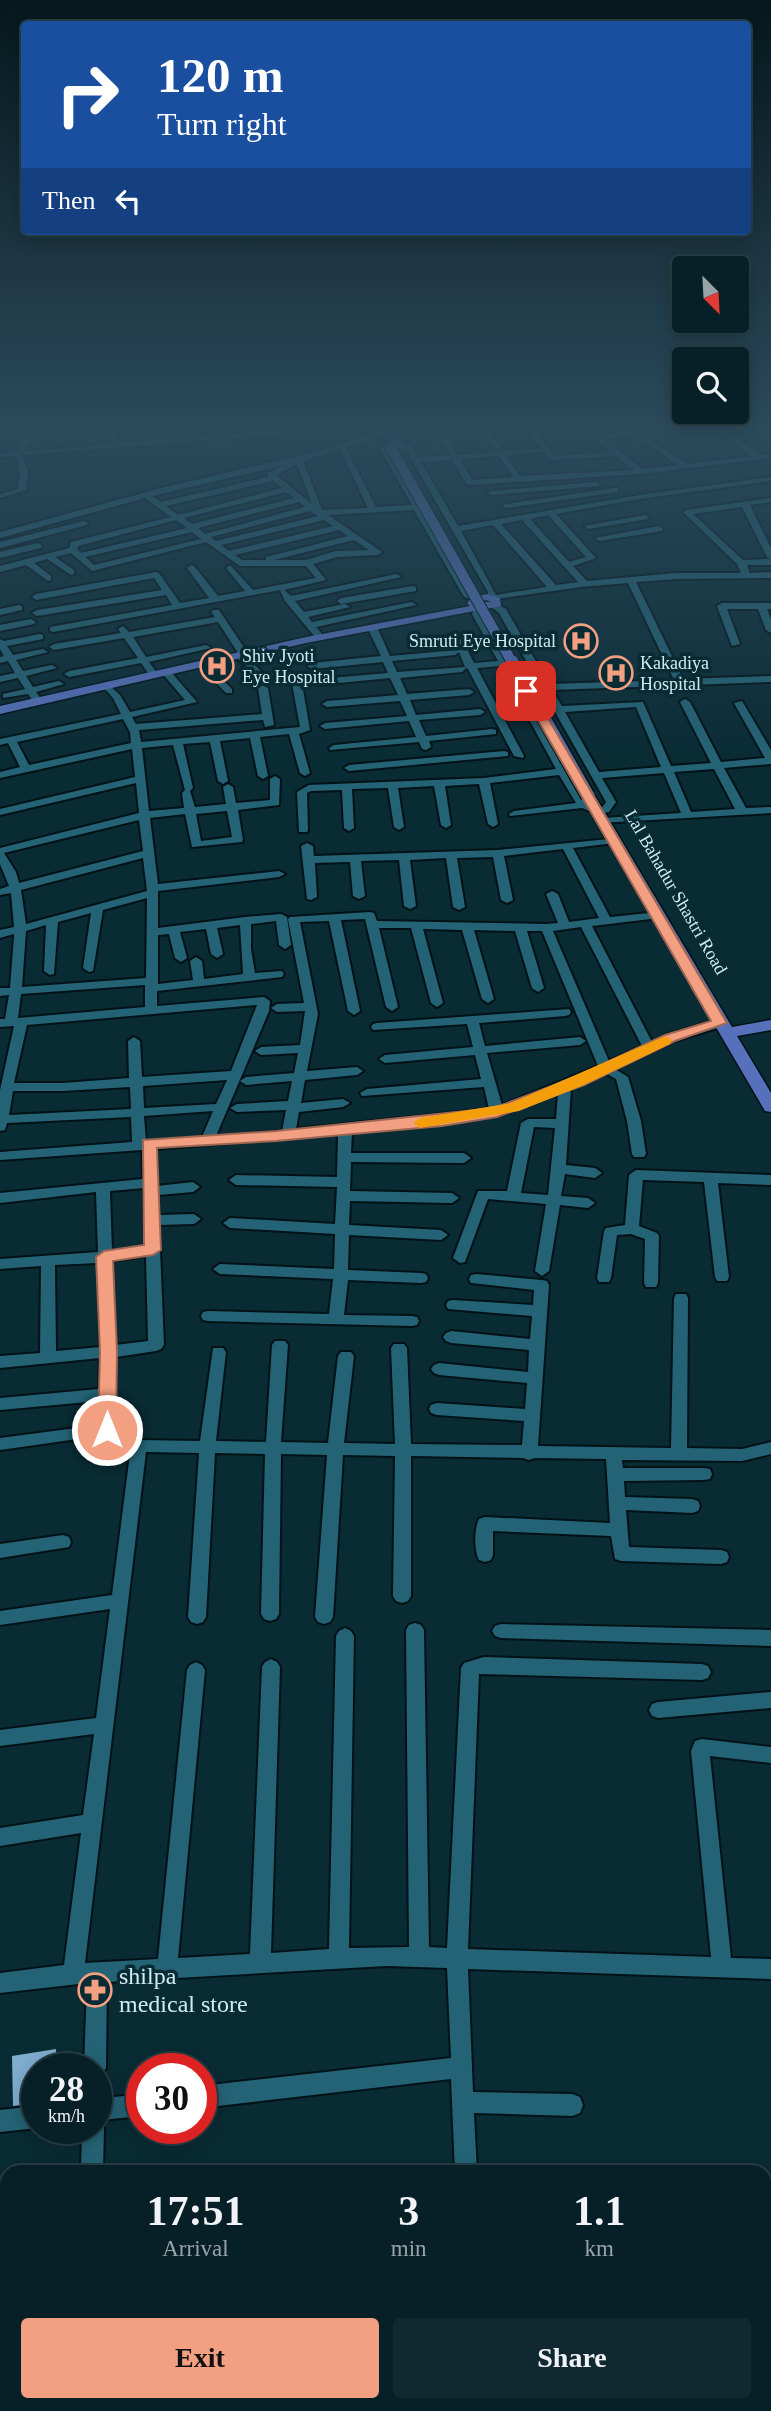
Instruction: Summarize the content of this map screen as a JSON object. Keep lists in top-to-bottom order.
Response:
{
  "streets": {
    "main road": ["Lal Bahadur Shastri Road"]
  },
  "places": {
    "hospital": ["Smruti Eye Hospital", "Shiv Jyoti Eye Hospital", "Kakadiya Hospital"],
    "pharmacy": ["shilpa medical store"]
  },
  "north": "bottom right",
  "page": {
    "turn": ["120 m", "Turn right"],
    "then": "Then",
    "speed": "28 km/h",
    "limit": "30",
    "eta": [
      "17:51",
      "Arrival",
      "3",
      "min",
      "1.1",
      "km"
    ],
    "buttons": ["Exit", "Share"]
  }
}
